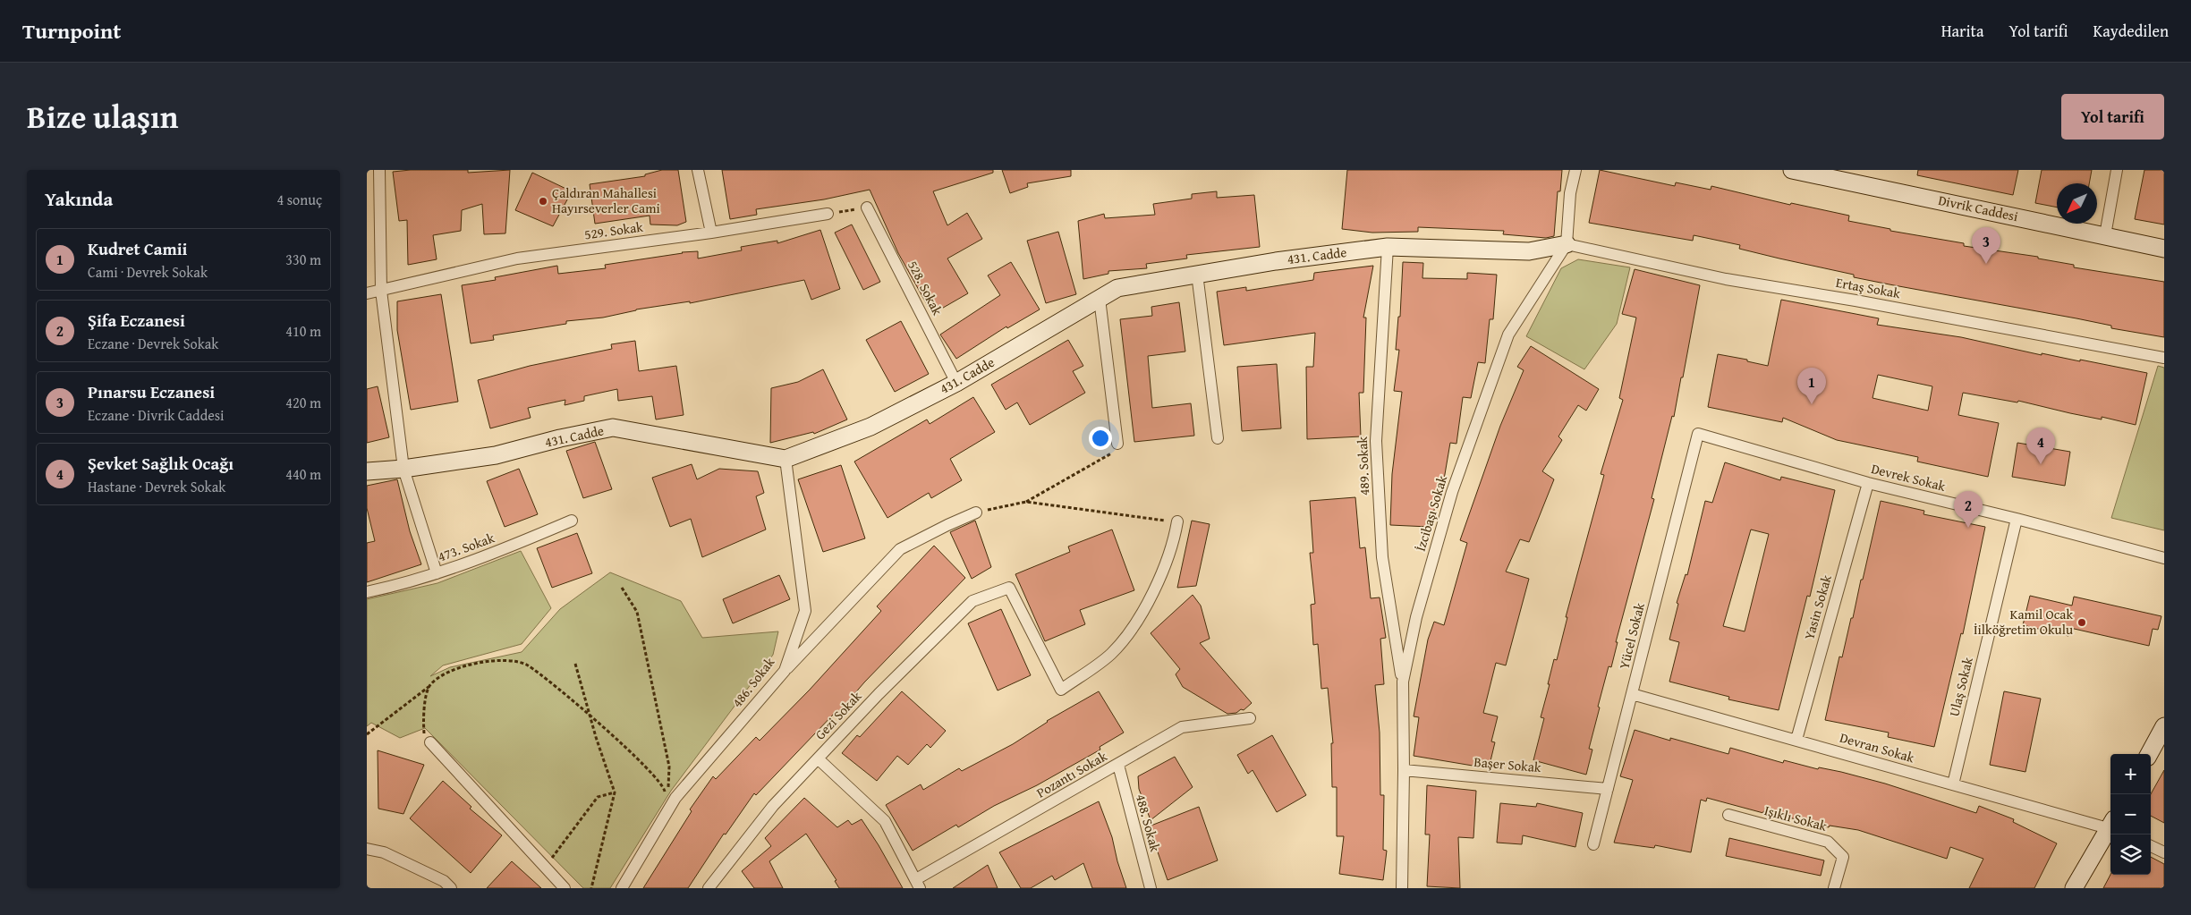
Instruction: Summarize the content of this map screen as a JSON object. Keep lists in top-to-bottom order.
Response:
{
  "streets": {
    "street": [
      "Divrik Caddesi",
      "529. Sokak",
      "431. Cadde",
      "528. Sokak",
      "Ertaş Sokak",
      "489. Sokak",
      "Devrek Sokak",
      "İzcibaşı Sokak",
      "473. Sokak",
      "Yasin Sokak",
      "Yücel Sokak",
      "486. Sokak",
      "Ulaş Sokak",
      "Gezi Sokak",
      "Devran Sokak",
      "Başer Sokak",
      "Pozantı Sokak",
      "Işıklı Sokak",
      "488. Sokak"
    ]
  },
  "crossings": [
    ["431. Cadde", "528. Sokak"],
    ["431. Cadde", "Ertaş Sokak"],
    ["431. Cadde", "489. Sokak"],
    ["431. Cadde", "İzcibaşı Sokak"],
    ["431. Cadde", "486. Sokak"],
    ["Ertaş Sokak", "İzcibaşı Sokak"],
    ["489. Sokak", "İzcibaşı Sokak"],
    ["Devrek Sokak", "Yasin Sokak"],
    ["Devrek Sokak", "Yücel Sokak"],
    ["Devrek Sokak", "Ulaş Sokak"],
    ["İzcibaşı Sokak", "Başer Sokak"],
    ["Yasin Sokak", "Devran Sokak"],
    ["Yücel Sokak", "Devran Sokak"],
    ["Yücel Sokak", "Başer Sokak"],
    ["Ulaş Sokak", "Devran Sokak"],
    ["Pozantı Sokak", "488. Sokak"]
  ],
  "places": ["Çaldıran Mahallesi Hayırseverler Cami", "Kamil Ocak İilköğretim Okulu"],
  "north": "bottom left",
  "page": {
    "header": "Turnpoint",
    "nav": ["Harita", "Yol tarifi", "Kaydedilen"],
    "title": "Bize ulaşın",
    "buttons": "Yol tarifi",
    "heading": ["Yakında", "4 sonuç"],
    "pins": [
      "3",
      "1",
      "4",
      "2"
    ],
    "list": [
      {
        "mark": "1",
        "name": "Kudret Camii",
        "note": "Cami · Devrek Sokak",
        "value": "330 m"
      },
      {
        "mark": "2",
        "name": "Şifa Eczanesi",
        "note": "Eczane · Devrek Sokak",
        "value": "410 m"
      },
      {
        "mark": "3",
        "name": "Pınarsu Eczanesi",
        "note": "Eczane · Divrik Caddesi",
        "value": "420 m"
      },
      {
        "mark": "4",
        "name": "Şevket Sağlık Ocağı",
        "note": "Hastane · Devrek Sokak",
        "value": "440 m"
      }
    ],
    "map_buttons": ["+", "−"]
  }
}
